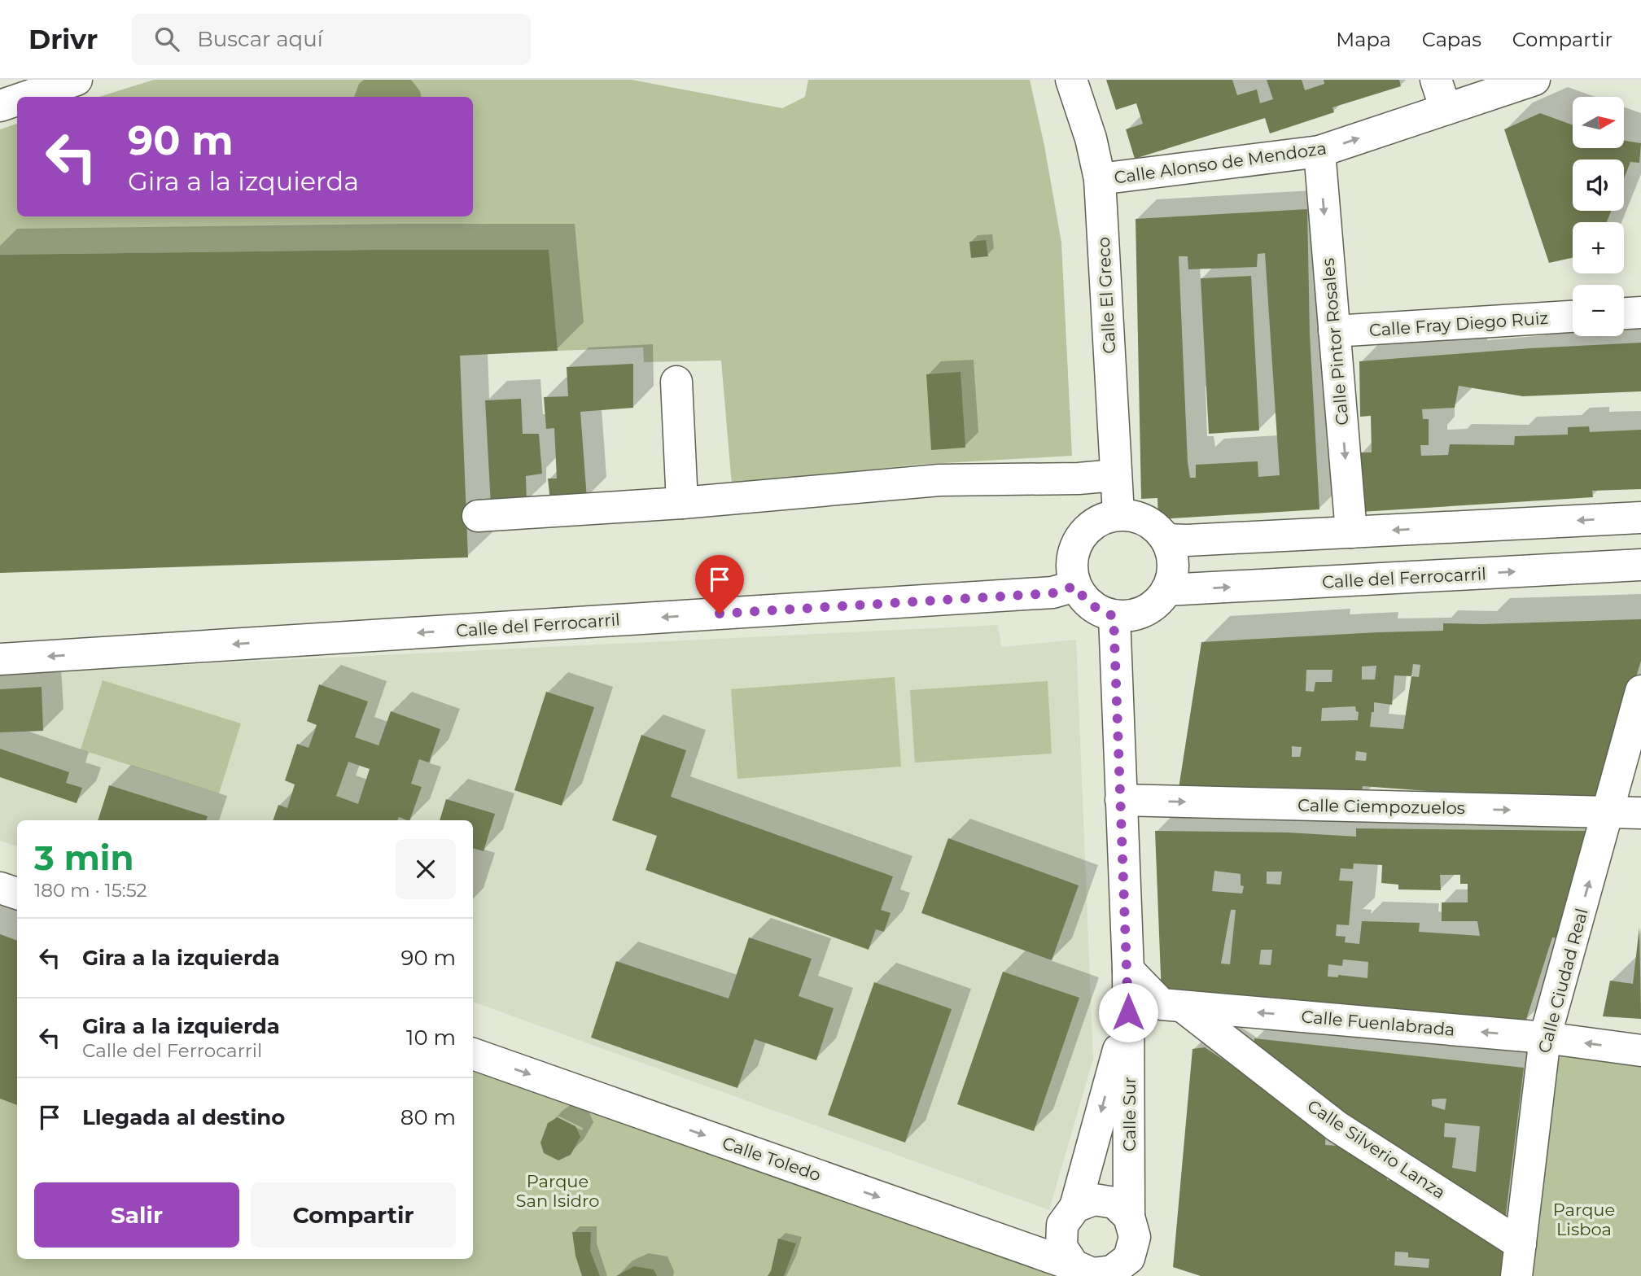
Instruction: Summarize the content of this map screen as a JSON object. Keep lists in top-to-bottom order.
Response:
{
  "streets": {
    "street": [
      "Calle Alonso de Mendoza",
      "Calle El Greco",
      "Calle Fray Diego Ruiz",
      "Calle Pintor Rosales",
      "Calle del Ferrocarril",
      "Calle Ciempozuelos",
      "Calle Ciudad Real",
      "Calle Fuenlabrada",
      "Calle Sur",
      "Calle Silverio Lanza",
      "Calle Toledo"
    ]
  },
  "crossings": [
    ["Calle Alonso de Mendoza", "Calle El Greco"],
    ["Calle Alonso de Mendoza", "Calle Pintor Rosales"],
    ["Calle El Greco", "Calle del Ferrocarril"],
    ["Calle El Greco", "Calle Sur"],
    ["Calle Fray Diego Ruiz", "Calle Pintor Rosales"],
    ["Calle del Ferrocarril", "Calle Sur"],
    ["Calle Ciempozuelos", "Calle Ciudad Real"],
    ["Calle Ciempozuelos", "Calle Sur"],
    ["Calle Ciudad Real", "Calle Fuenlabrada"],
    ["Calle Ciudad Real", "Calle Silverio Lanza"],
    ["Calle Fuenlabrada", "Calle Sur"],
    ["Calle Fuenlabrada", "Calle Silverio Lanza"],
    ["Calle Sur", "Calle Toledo"]
  ],
  "one_way": [
    "Calle Pintor Rosales",
    "Calle Ciudad Real",
    "Calle Fuenlabrada",
    "Calle Toledo"
  ],
  "parks": ["Parque San Isidro", "Parque Lisboa"],
  "north": "right",
  "page": {
    "header": "Drivr",
    "search": "Buscar aquí",
    "nav": ["Mapa", "Capas", "Compartir"],
    "map_buttons": ["+", "−"],
    "turn": ["90 m", "Gira a la izquierda"],
    "heading": ["3 min", "180 m · 15:52"],
    "list": [
      {
        "name": "Gira a la izquierda",
        "value": "90 m"
      },
      {
        "name": "Gira a la izquierda",
        "note": "Calle del Ferrocarril",
        "value": "10 m"
      },
      {
        "name": "Llegada al destino",
        "value": "80 m"
      }
    ],
    "buttons": ["Salir", "Compartir"]
  }
}
